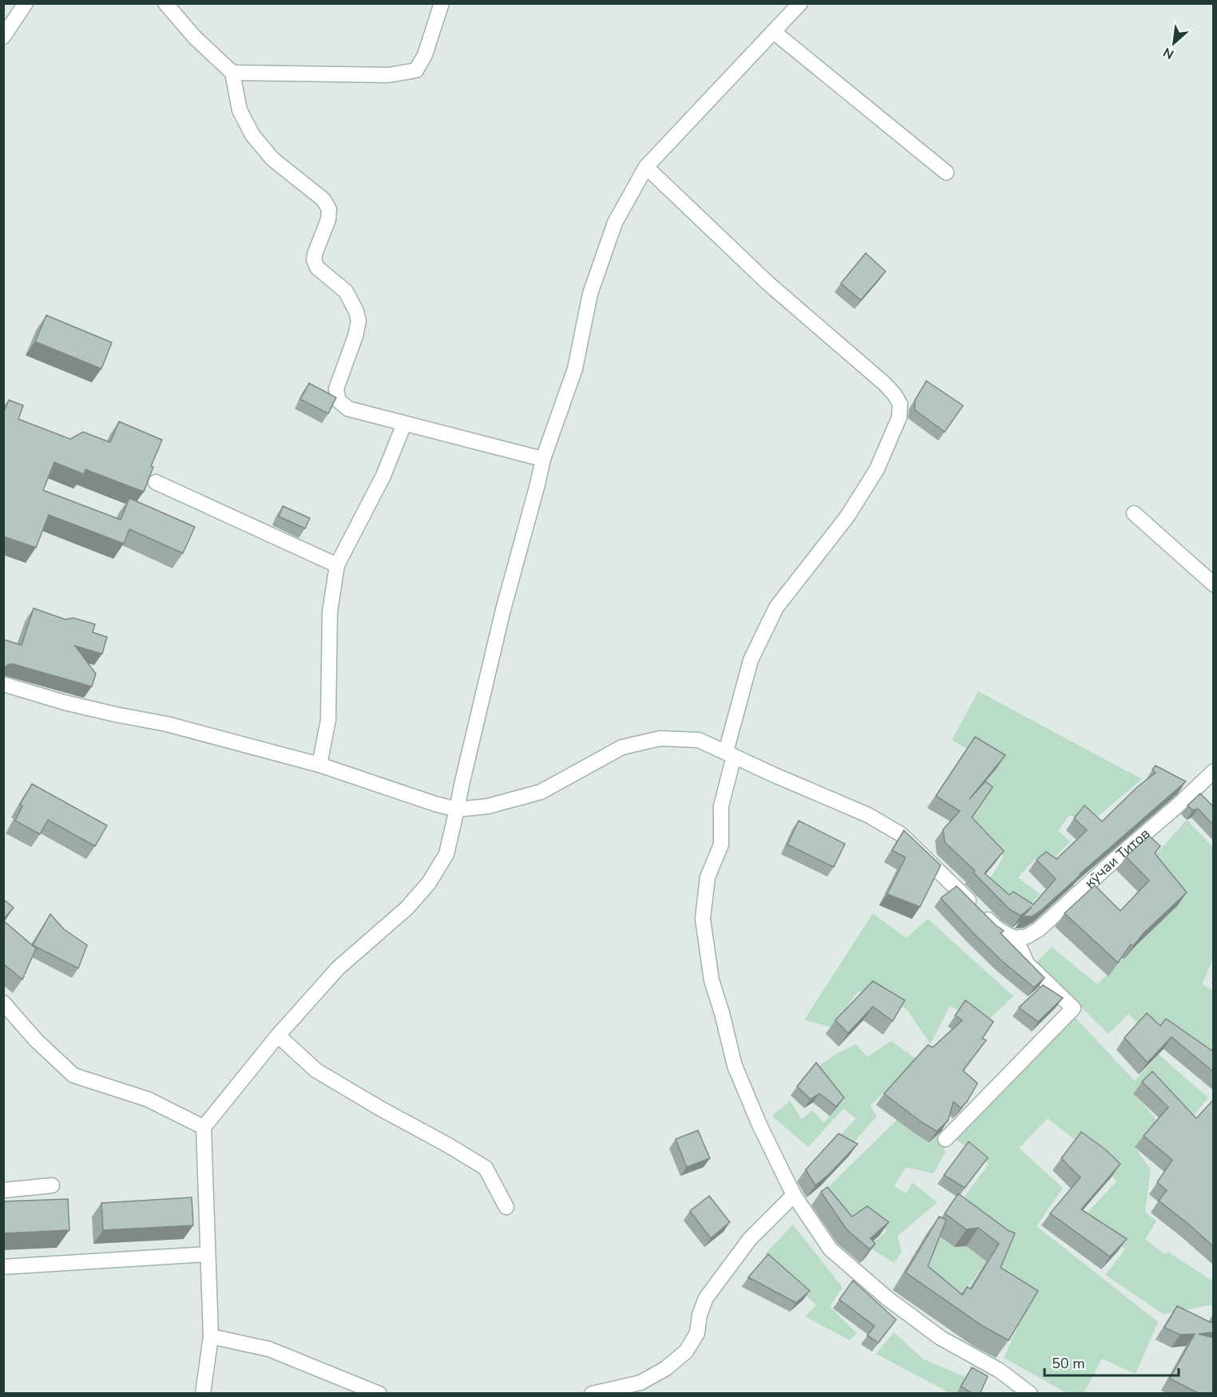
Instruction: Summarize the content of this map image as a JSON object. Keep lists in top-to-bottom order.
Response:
{
  "streets": {
    "street": ["кӯчаи Титов"]
  },
  "scale_bar": "50 m",
  "north": "bottom left"
}
